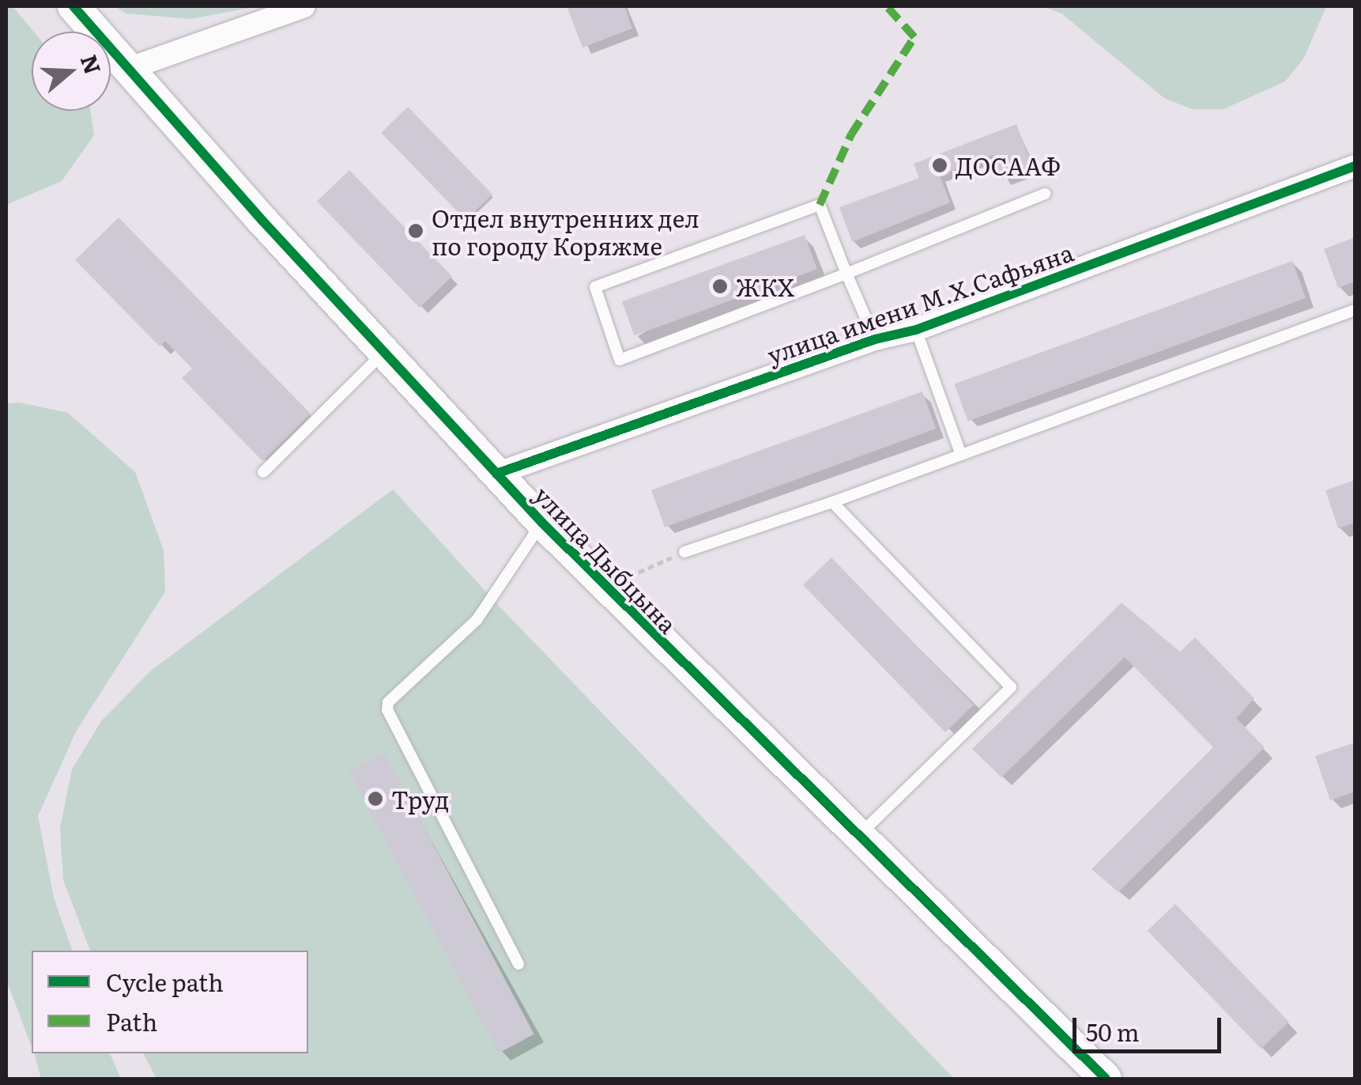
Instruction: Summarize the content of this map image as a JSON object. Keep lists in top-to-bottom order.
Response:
{
  "streets": {
    "street": ["улица имени М.Х.Сафьяна", "улица Дыбцына"]
  },
  "crossings": [
    ["улица имени М.Х.Сафьяна", "улица Дыбцына"]
  ],
  "places": [
    "ДОСААФ",
    "Отдел внутренних дел по городу Коряжме",
    "ЖКХ",
    "Труд"
  ],
  "legend": ["Cycle path", "Path"],
  "scale_bar": "50 m",
  "north": "right"
}
